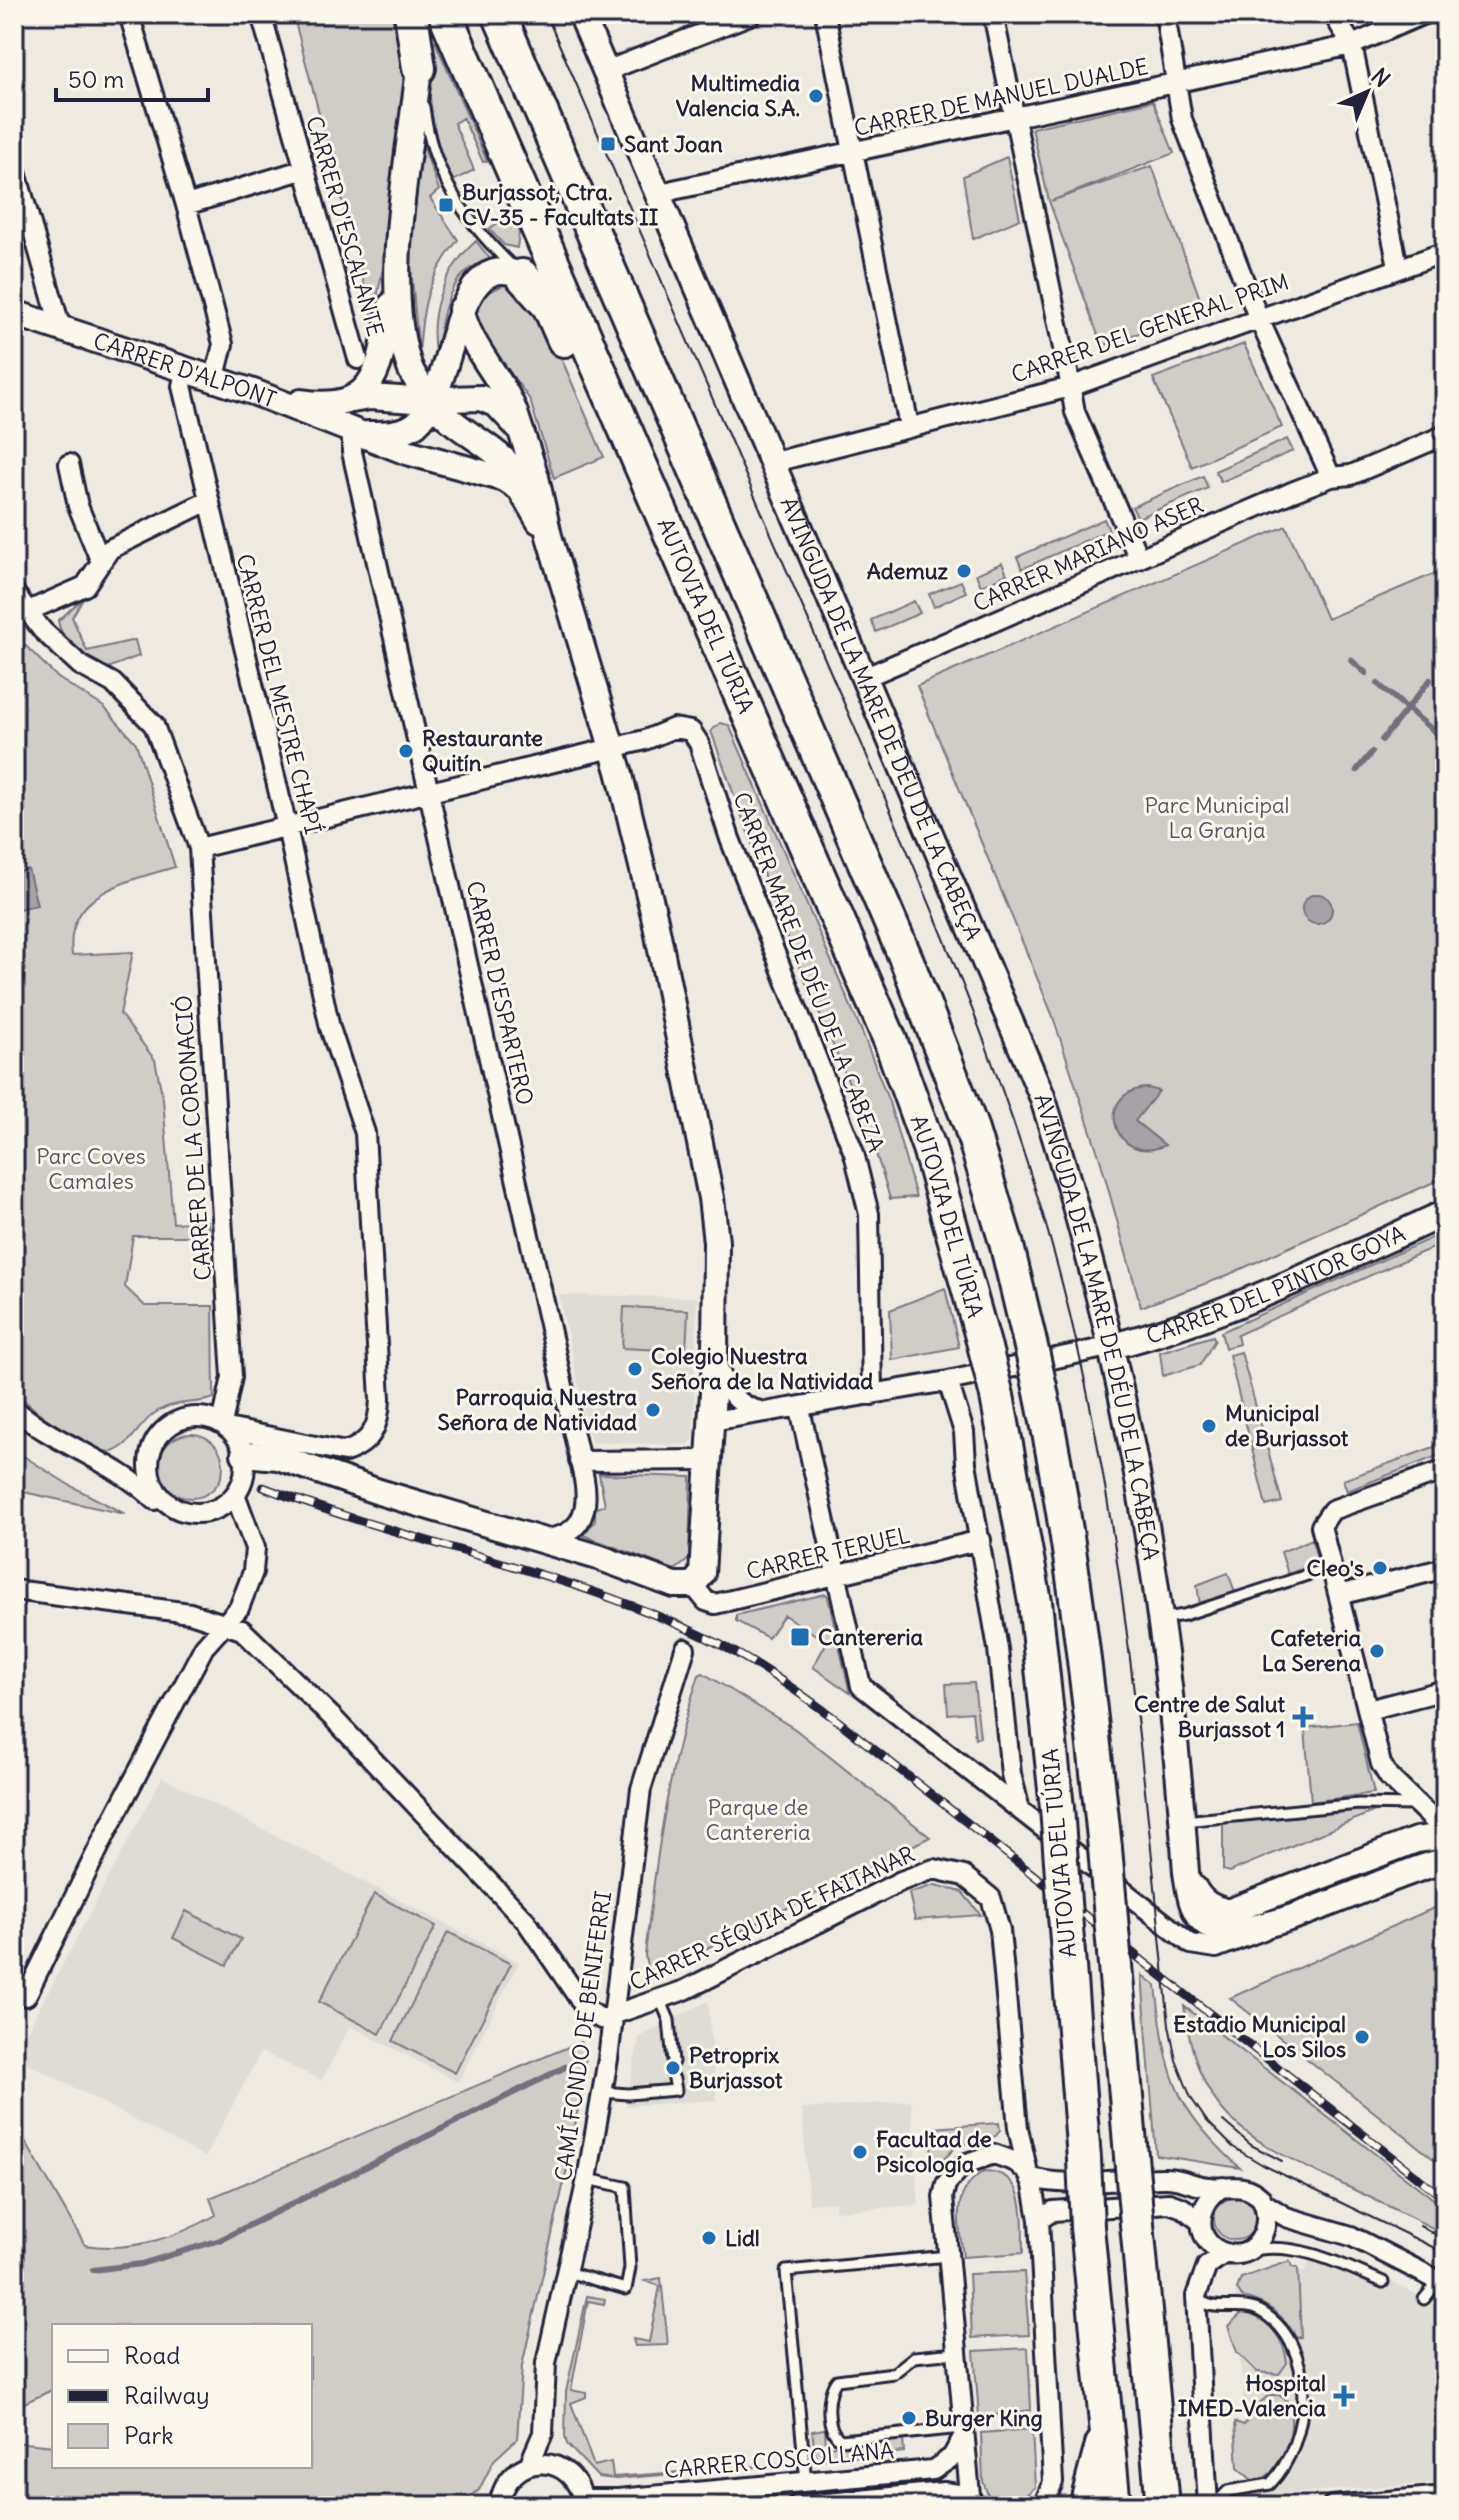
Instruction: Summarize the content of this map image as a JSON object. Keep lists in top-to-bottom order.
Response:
{
  "streets": {
    "highway": ["AUTOVIA DEL TÚRIA"],
    "street": [
      "CARRER DE MANUEL DUALDE",
      "CARRER D'ESCALANTE",
      "CARRER DEL GENERAL PRIM",
      "CARRER D'ALPONT",
      "CARRER MARIANO ASER",
      "CARRER DEL MESTRE CHAPÍ",
      "AVINGUDA DE LA MARE DE DÉU DE LA CABEÇA",
      "CARRER MARE DE DÉU DE LA CABEZA",
      "CARRER D'ESPARTERO",
      "CARRER DE LA CORONACIÓ",
      "CARRER DEL PINTOR GOYA",
      "CARRER TERUEL",
      "CARRER SÉQUIA DE FAITANAR",
      "CAMÍ FONDO DE BENIFERRI",
      "CARRER COSCOLLANA"
    ]
  },
  "crossings": [
    ["CARRER DE MANUEL DUALDE", "AVINGUDA DE LA MARE DE DÉU DE LA CABEÇA"],
    ["CARRER DEL GENERAL PRIM", "AVINGUDA DE LA MARE DE DÉU DE LA CABEÇA"],
    ["CARRER D'ALPONT", "CARRER DEL MESTRE CHAPÍ"],
    ["CARRER D'ALPONT", "CARRER D'ESPARTERO"],
    ["CARRER MARIANO ASER", "AVINGUDA DE LA MARE DE DÉU DE LA CABEÇA"],
    ["CARRER DEL MESTRE CHAPÍ", "CARRER DE LA CORONACIÓ"],
    ["AVINGUDA DE LA MARE DE DÉU DE LA CABEÇA", "CARRER DEL PINTOR GOYA"],
    ["CARRER MARE DE DÉU DE LA CABEZA", "CARRER DEL PINTOR GOYA"],
    ["CARRER SÉQUIA DE FAITANAR", "CAMÍ FONDO DE BENIFERRI"]
  ],
  "parks": ["Parc Municipal La Granja", "Parc Coves Camales", "Parque de Cantereria"],
  "places": {
    "other": [
      "Multimedia Valencia S.A.",
      "Ademuz",
      "Restaurante Quitín",
      "Colegio Nuestra Señora de la Natividad",
      "Parroquia Nuestra Señora de Natividad",
      "Municipal de Burjassot",
      "Cleo's",
      "Cafeteria La Serena",
      "Estadio Municipal Los Silos",
      "Petroprix Burjassot",
      "Facultad de Psicología",
      "Lidl",
      "Burger King"
    ],
    "transit": ["Sant Joan", "Burjassot, Ctra. CV-35 - Facultats II", "Cantereria"],
    "health": ["Centre de Salut Burjassot 1", "Hospital IMED-Valencia"]
  },
  "legend": ["Road", "Railway", "Park"],
  "scale_bar": "50 m",
  "north": "top right"
}
